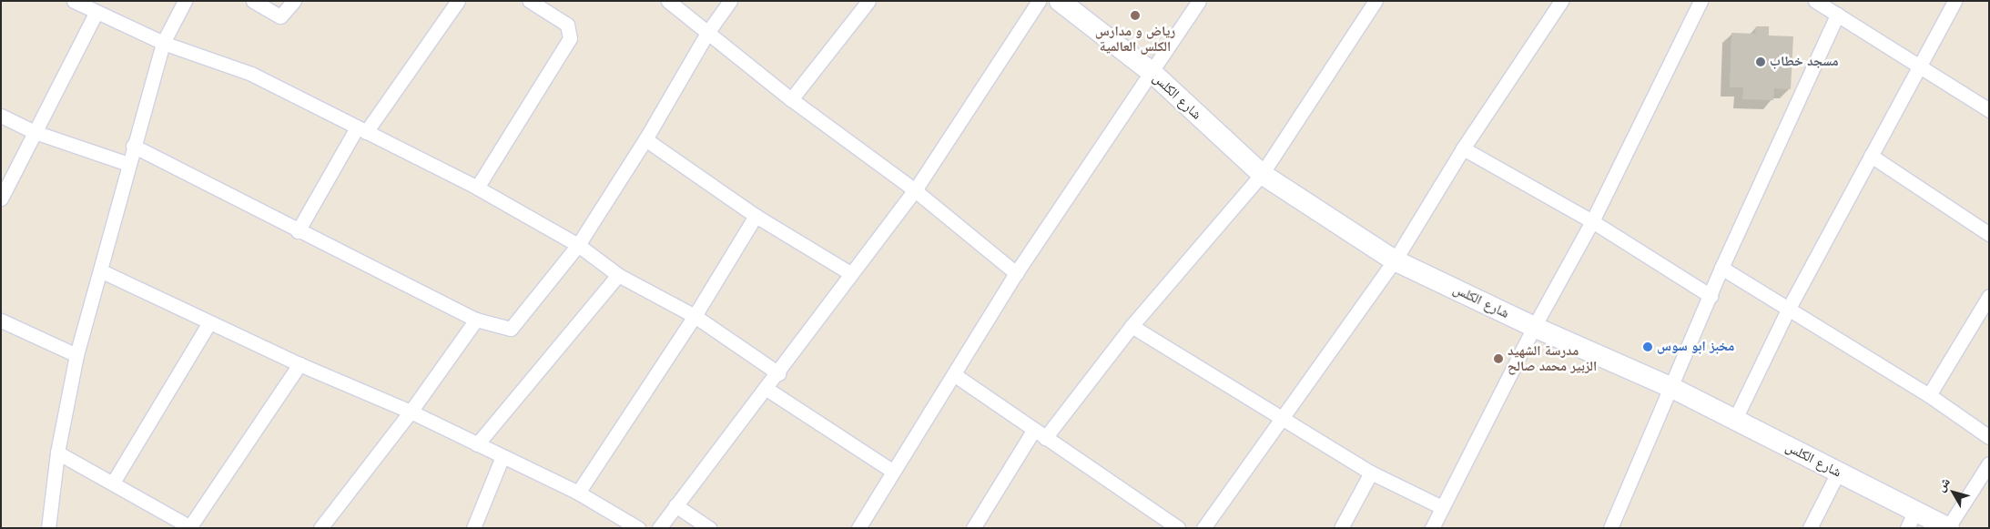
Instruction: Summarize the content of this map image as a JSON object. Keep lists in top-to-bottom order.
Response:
{
  "streets": {
    "street": ["شارع الكلس"]
  },
  "places": [
    "رياض و مدارس الكلس العالمية",
    "مسجد خطاب",
    "مخبز ابو سوس",
    "مدرسة الشهيد الزبير محمد صالح"
  ],
  "north": "top left"
}
